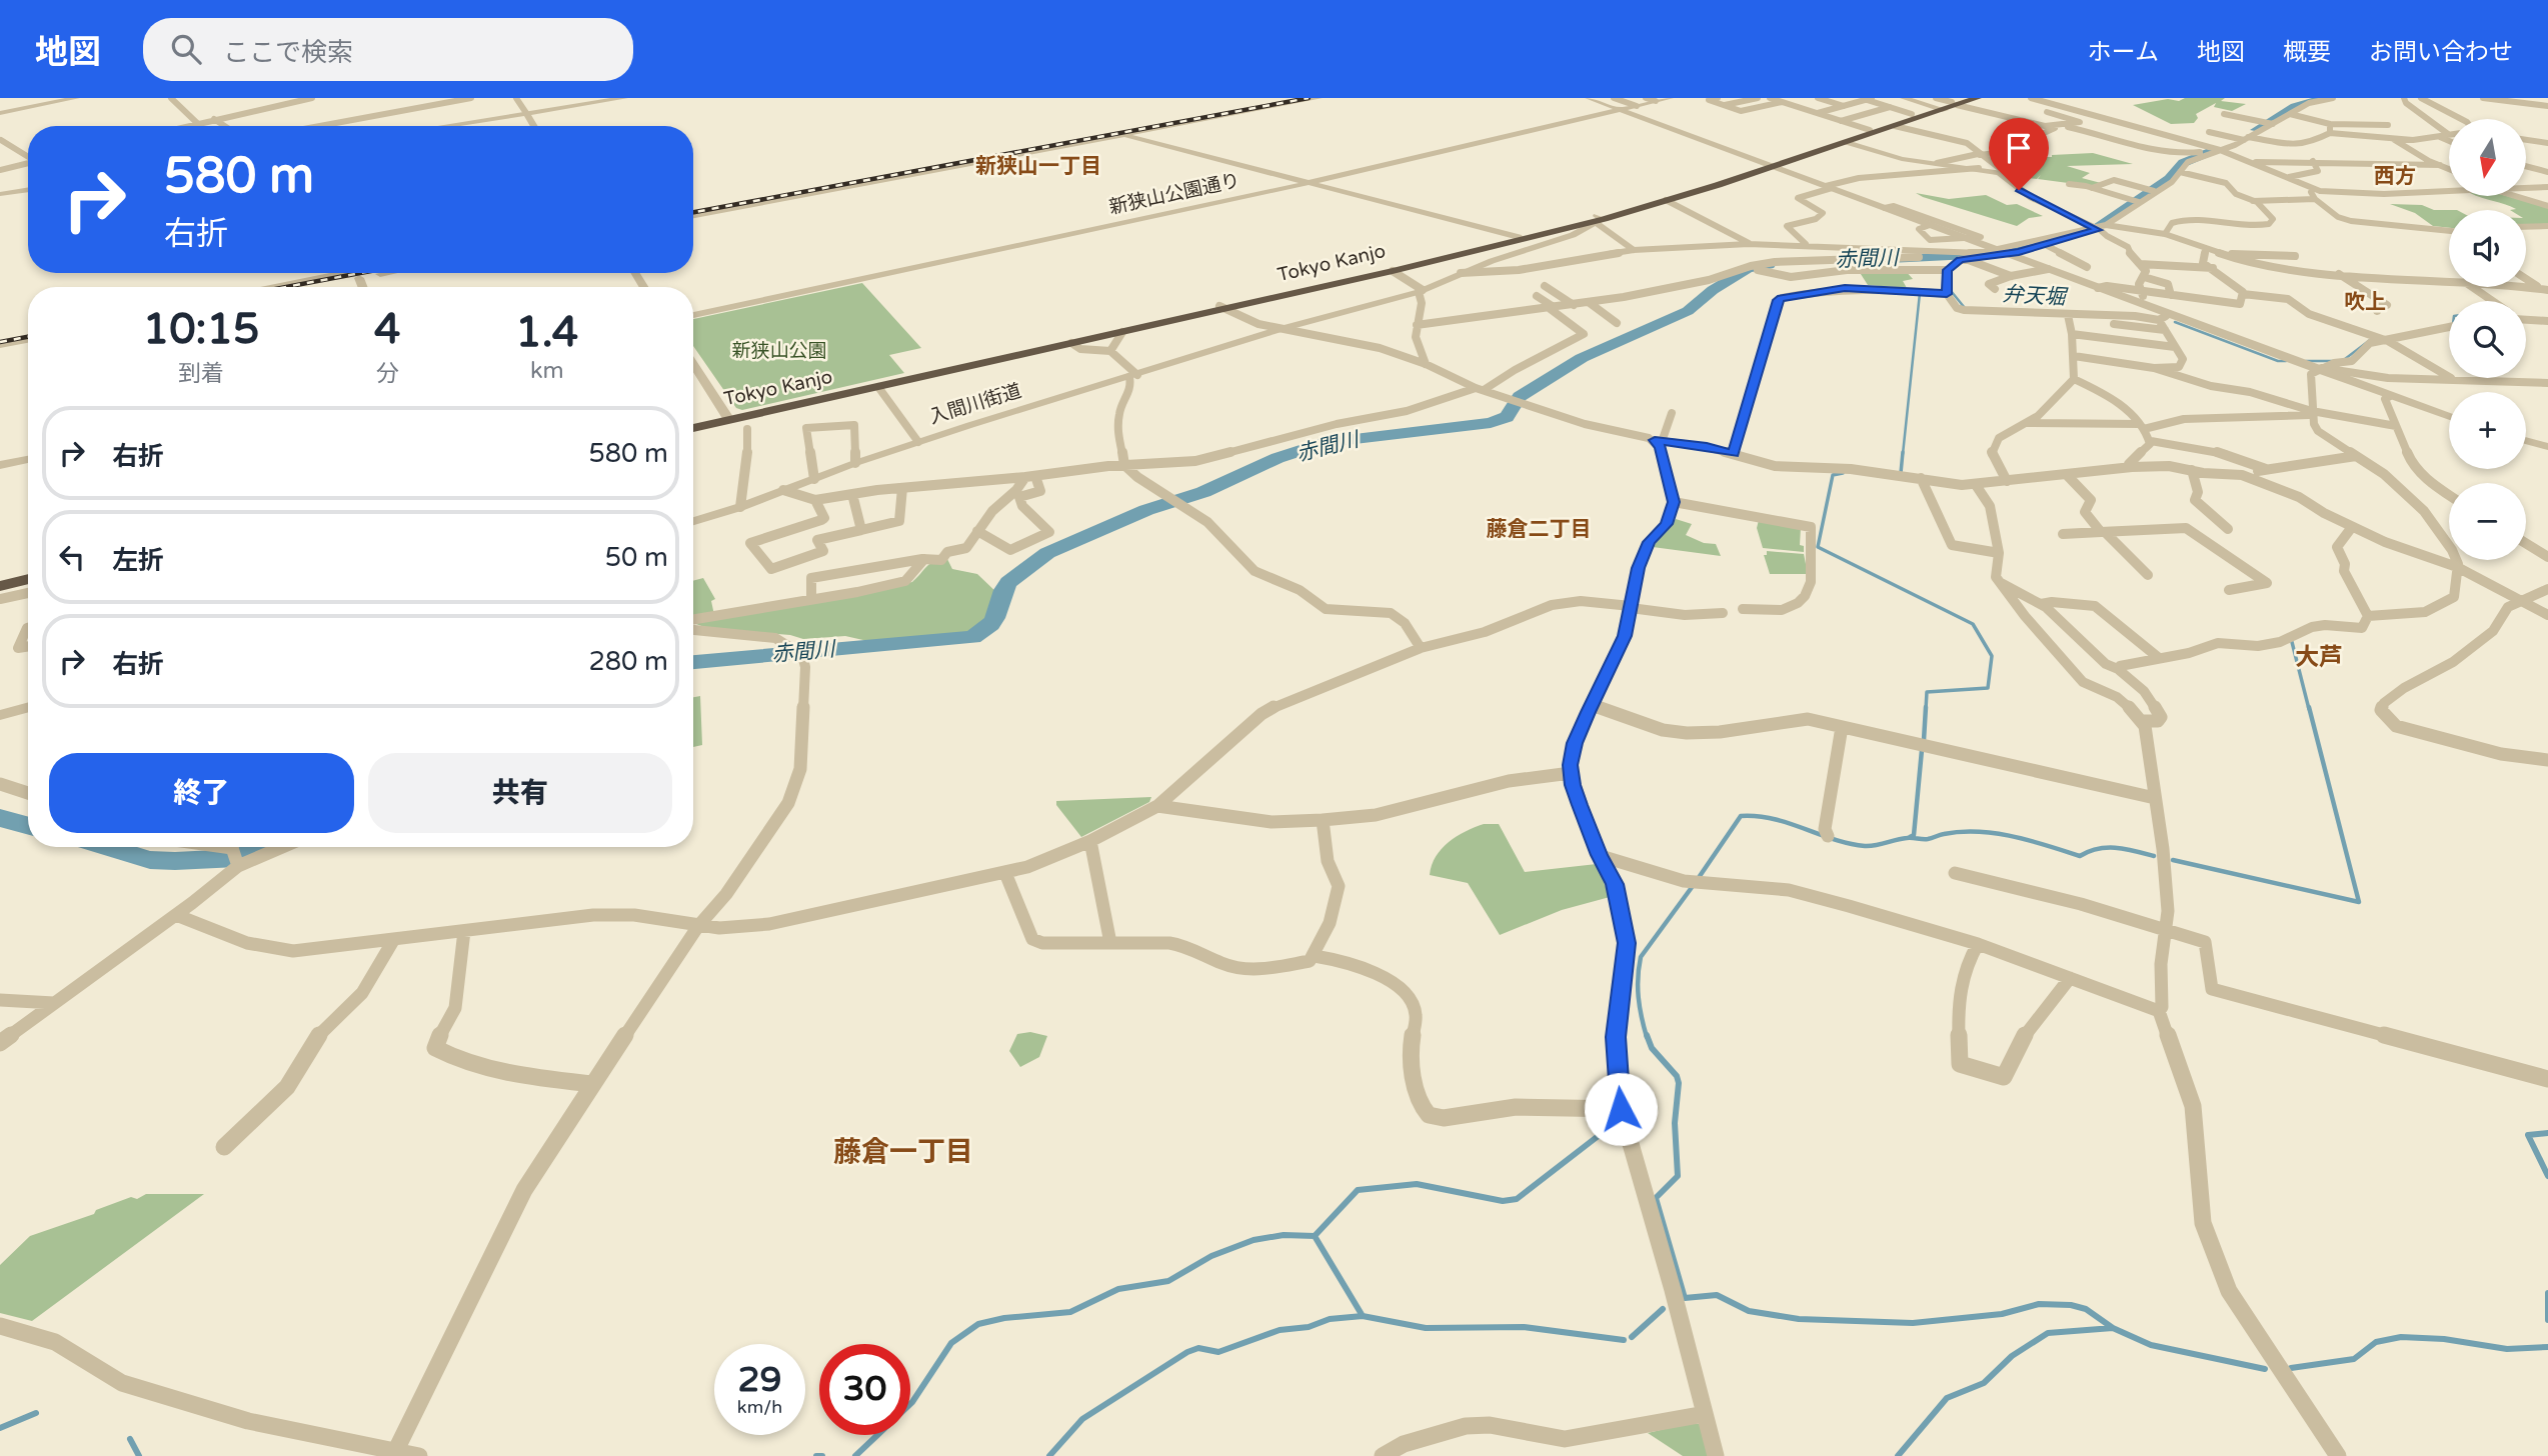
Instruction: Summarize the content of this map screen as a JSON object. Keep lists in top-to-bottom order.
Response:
{
  "streets": {
    "highway": ["Tokyo Kanjo"],
    "street": ["新狭山公園通り", "入間川街道"]
  },
  "crossings": [
    ["Tokyo Kanjo", "入間川街道"]
  ],
  "districts": [
    "新狭山一丁目",
    "西方",
    "吹上",
    "藤倉二丁目",
    "大芦",
    "藤倉一丁目"
  ],
  "water": ["赤間川", "弁天堀"],
  "parks": ["新狭山公園"],
  "north": "bottom",
  "page": {
    "header": "地図",
    "search": "ここで検索",
    "nav": [
      "ホーム",
      "地図",
      "概要",
      "お問い合わせ"
    ],
    "map_buttons": ["+", "−"],
    "turn": ["580 m", "右折"],
    "eta": [
      "10:15",
      "到着",
      "4",
      "分",
      "1.4",
      "km"
    ],
    "list": [
      {
        "name": "右折",
        "value": "580 m"
      },
      {
        "name": "左折",
        "value": "50 m"
      },
      {
        "name": "右折",
        "value": "280 m"
      }
    ],
    "buttons": ["終了", "共有"],
    "speed": "29 km/h",
    "limit": "30"
  }
}
